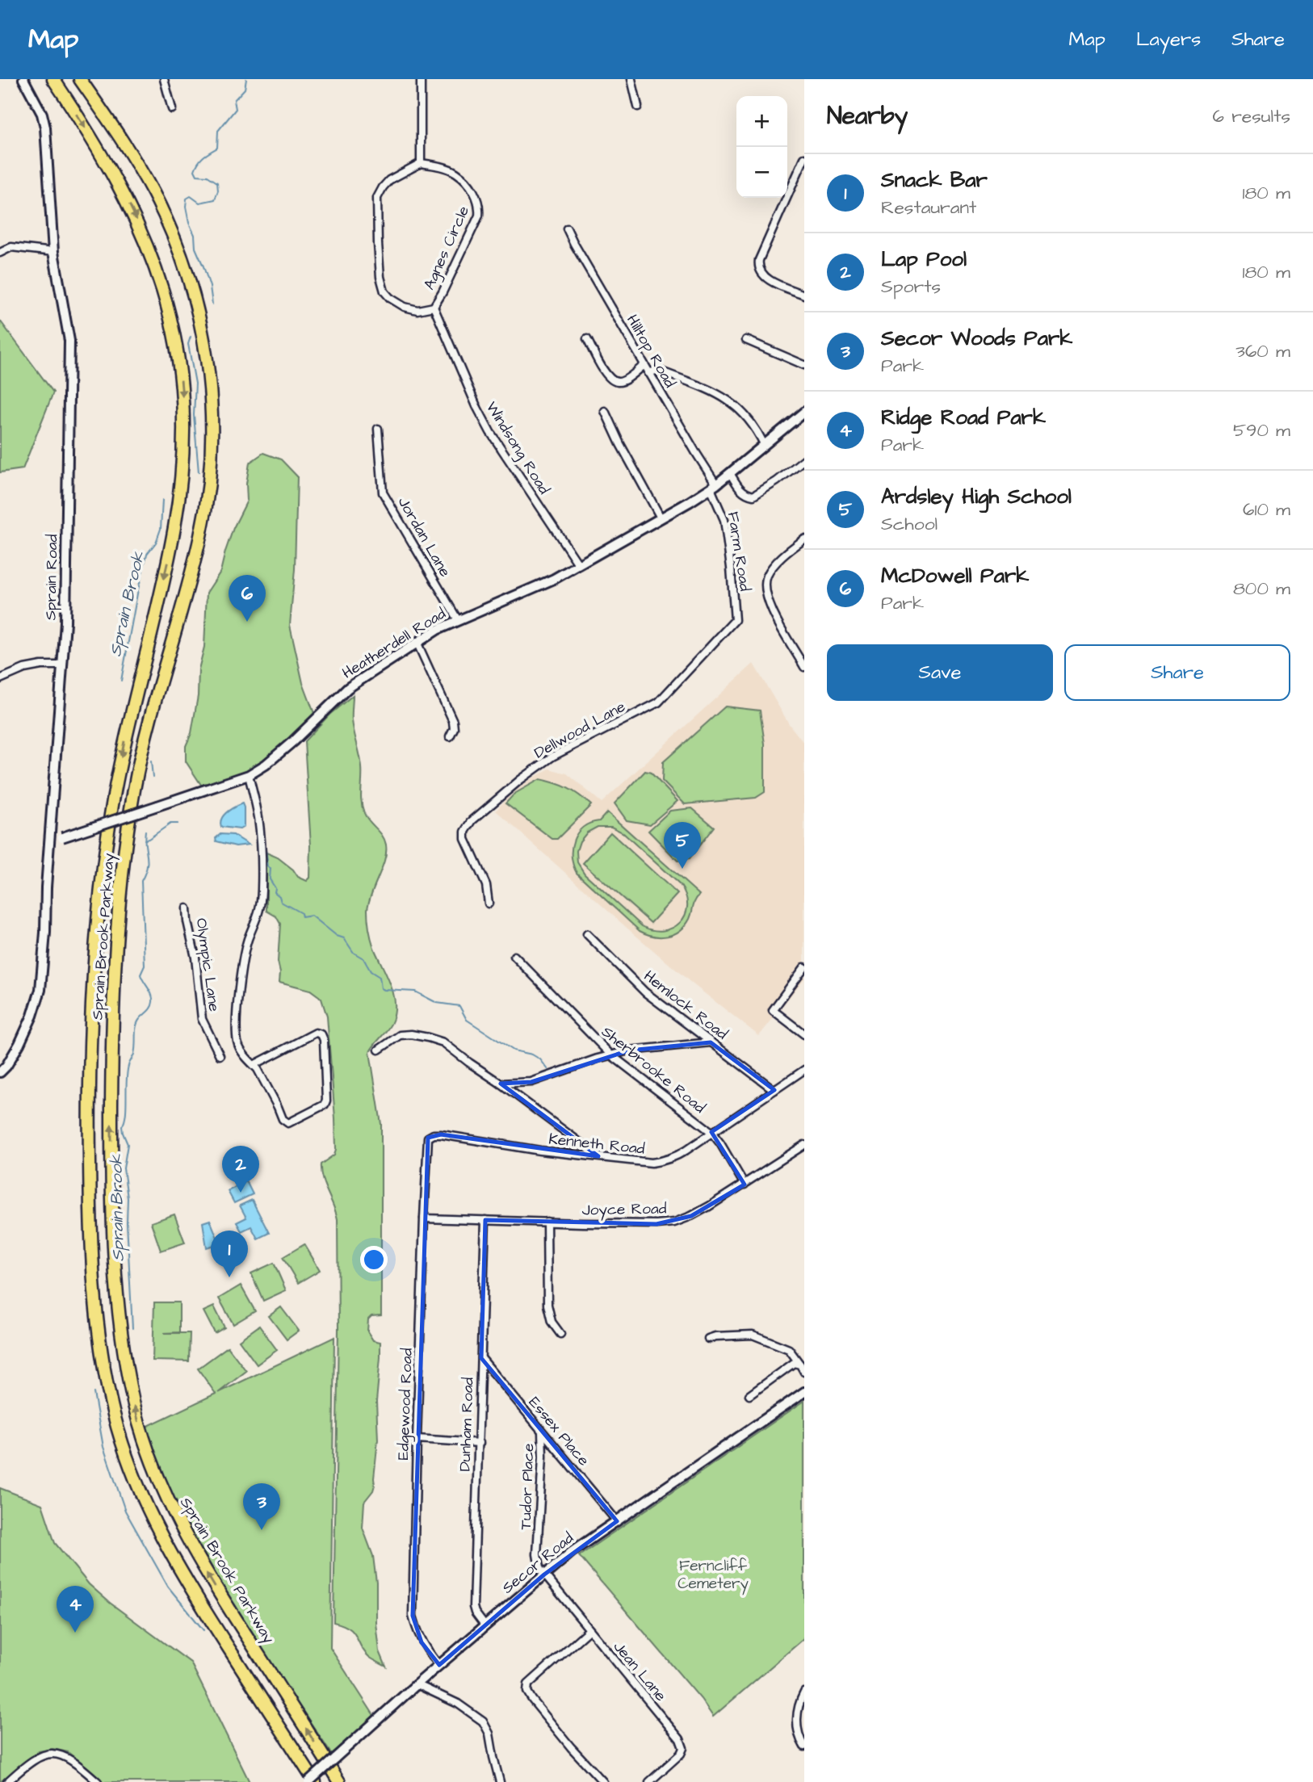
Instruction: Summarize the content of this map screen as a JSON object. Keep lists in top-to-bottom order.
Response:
{
  "streets": {
    "highway": ["Sprain Brook Parkway"],
    "street": [
      "Agnes Circle",
      "Hilltop Road",
      "Windsong Road",
      "Jordan Lane",
      "Farm Road",
      "Sprain Road",
      "Heatherdell Road",
      "Dellwood Lane",
      "Olympic Lane",
      "Hemlock Road",
      "Sherbrooke Road",
      "Kenneth Road",
      "Joyce Road",
      "Edgewood Road",
      "Dunham Road",
      "Essex Place",
      "Tudor Place",
      "Secor Road",
      "Jean Lane"
    ]
  },
  "crossings": [
    ["Agnes Circle", "Windsong Road"],
    ["Hilltop Road", "Farm Road"],
    ["Hilltop Road", "Heatherdell Road"],
    ["Windsong Road", "Heatherdell Road"],
    ["Jordan Lane", "Heatherdell Road"],
    ["Farm Road", "Heatherdell Road"],
    ["Farm Road", "Dellwood Lane"],
    ["Sprain Road", "Heatherdell Road"],
    ["Heatherdell Road", "Olympic Lane"],
    ["Hemlock Road", "Kenneth Road"],
    ["Sherbrooke Road", "Kenneth Road"],
    ["Sherbrooke Road", "Joyce Road"],
    ["Kenneth Road", "Edgewood Road"],
    ["Joyce Road", "Edgewood Road"],
    ["Joyce Road", "Dunham Road"],
    ["Edgewood Road", "Secor Road"],
    ["Dunham Road", "Essex Place"],
    ["Dunham Road", "Secor Road"],
    ["Essex Place", "Tudor Place"],
    ["Essex Place", "Secor Road"],
    ["Tudor Place", "Secor Road"],
    ["Tudor Place", "Jean Lane"],
    ["Secor Road", "Jean Lane"]
  ],
  "water": ["Sprain Brook"],
  "parks": ["Ferncliff Cemetery"],
  "page": {
    "header": "Map",
    "nav": ["Map", "Layers", "Share"],
    "heading": ["Nearby", "6 results"],
    "map_buttons": ["+", "−"],
    "list": [
      {
        "mark": "1",
        "name": "Snack Bar",
        "note": "Restaurant",
        "value": "180 m"
      },
      {
        "mark": "2",
        "name": "Lap Pool",
        "note": "Sports",
        "value": "180 m"
      },
      {
        "mark": "3",
        "name": "Secor Woods Park",
        "note": "Park",
        "value": "360 m"
      },
      {
        "mark": "4",
        "name": "Ridge Road Park",
        "note": "Park",
        "value": "590 m"
      },
      {
        "mark": "5",
        "name": "Ardsley High School",
        "note": "School",
        "value": "610 m"
      },
      {
        "mark": "6",
        "name": "McDowell Park",
        "note": "Park",
        "value": "800 m"
      }
    ],
    "pins": [
      "6",
      "5",
      "2",
      "1",
      "3",
      "4"
    ],
    "buttons": ["Save", "Share"]
  }
}
